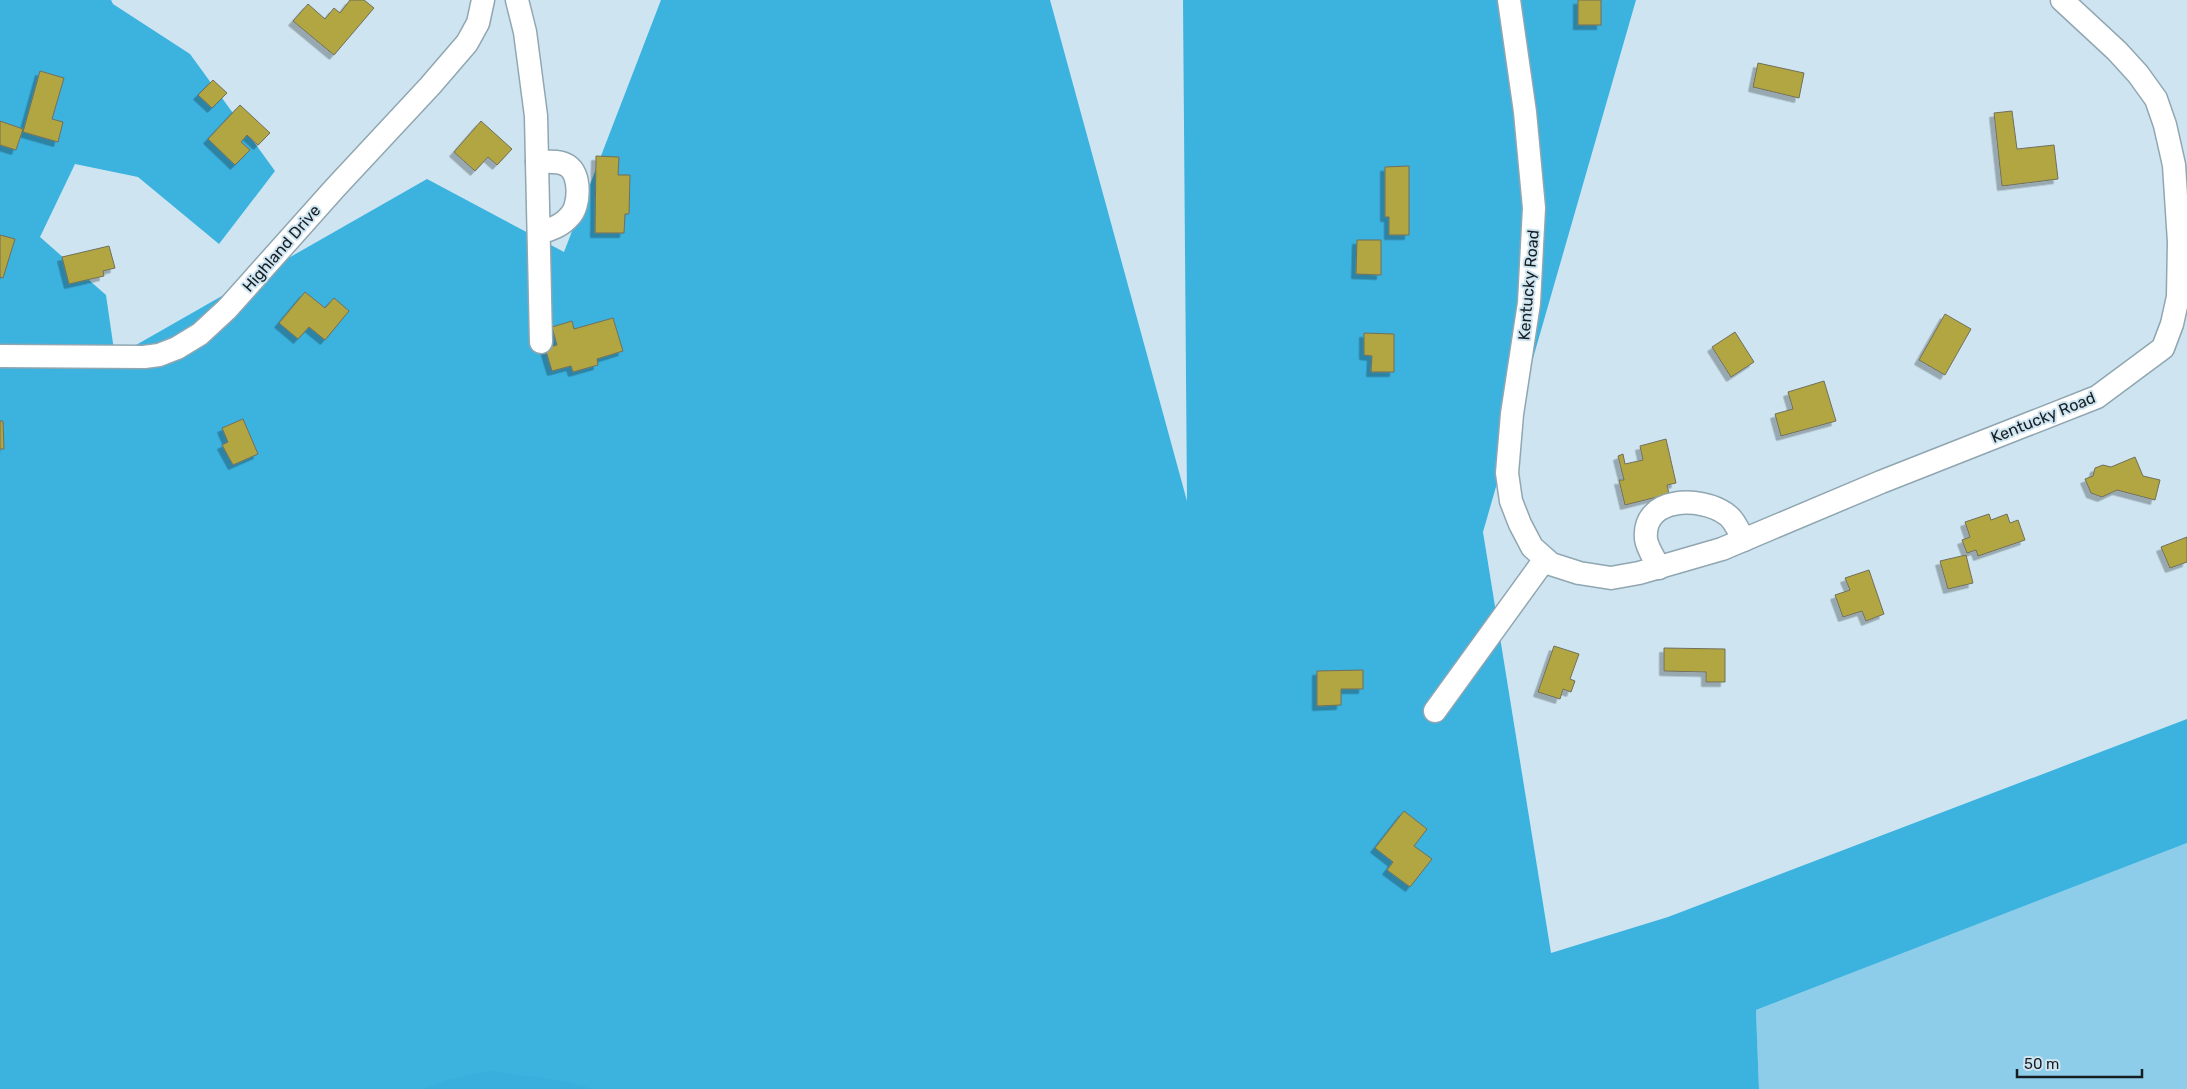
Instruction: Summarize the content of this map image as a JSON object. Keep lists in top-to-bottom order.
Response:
{
  "streets": {
    "street": ["Highland Drive", "Kentucky Road"]
  },
  "scale_bar": "50 m"
}
